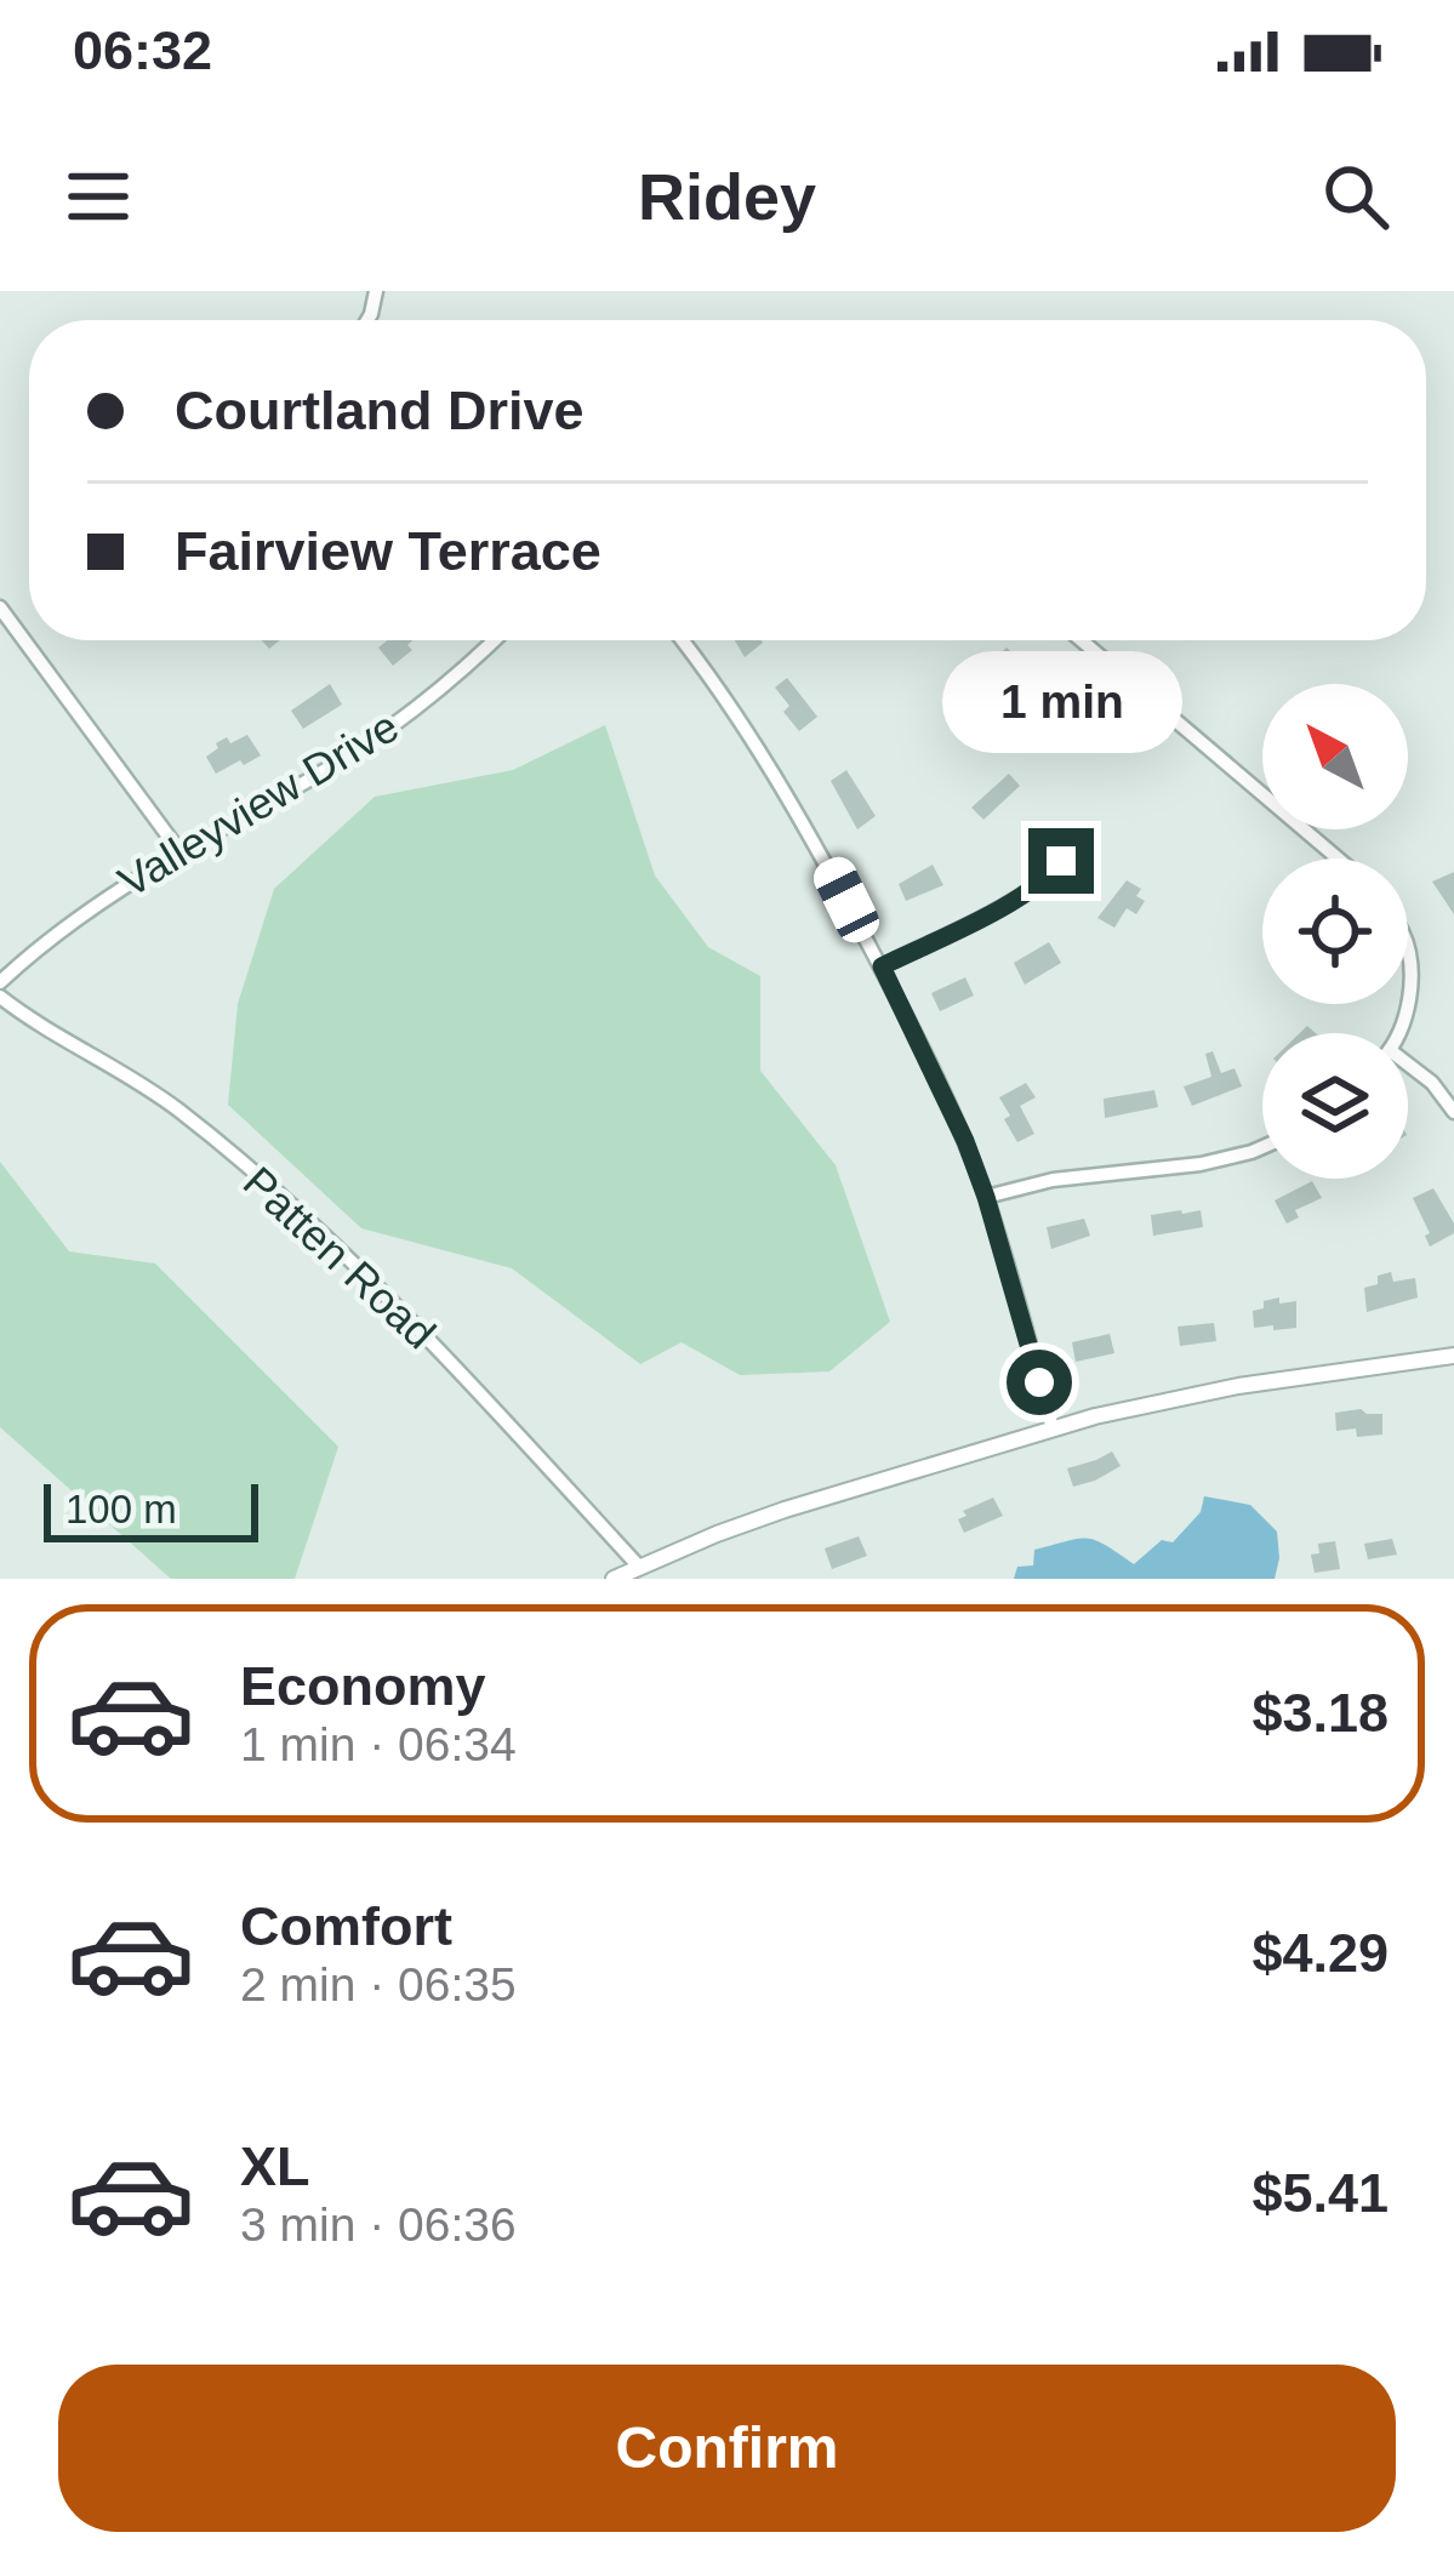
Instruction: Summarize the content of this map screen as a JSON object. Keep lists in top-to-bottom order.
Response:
{
  "streets": {
    "street": ["Valleyview Drive", "Patten Road"]
  },
  "scale_bar": "100 m",
  "north": "top left",
  "page": {
    "status": "06:32",
    "header": "Ridey",
    "banner": ["Courtland Drive", "Fairview Terrace"],
    "bubble": "1 min",
    "scale": "100 m",
    "list": [
      {
        "name": "Economy",
        "note": "1 min · 06:34",
        "value": "$3.18"
      },
      {
        "name": "Comfort",
        "note": "2 min · 06:35",
        "value": "$4.29"
      },
      {
        "name": "XL",
        "note": "3 min · 06:36",
        "value": "$5.41"
      }
    ],
    "buttons": "Confirm"
  }
}
